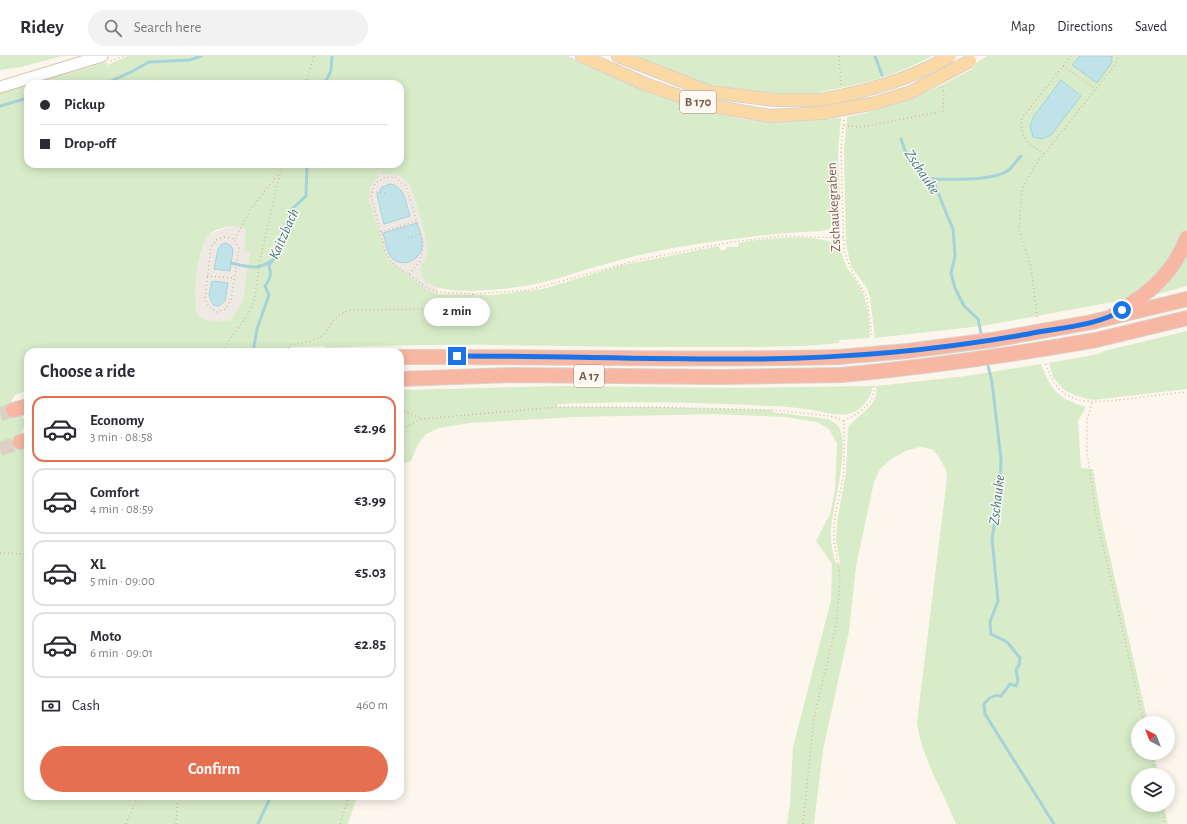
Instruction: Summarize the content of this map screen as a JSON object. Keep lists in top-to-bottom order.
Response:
{
  "streets": {
    "highway": ["A 17"],
    "main road": ["B 170"],
    "path": ["Zschaukegraben"]
  },
  "water": ["Zschauke", "Kaitzbach"],
  "north": "top left",
  "page": {
    "header": "Ridey",
    "search": "Search here",
    "nav": ["Map", "Directions", "Saved"],
    "banner": ["Pickup", "Drop-off"],
    "bubble": "2 min",
    "heading": "Choose a ride",
    "list": [
      {
        "name": "Economy",
        "note": "3 min · 08:58",
        "value": "€2.96"
      },
      {
        "name": "Comfort",
        "note": "4 min · 08:59",
        "value": "€3.99"
      },
      {
        "name": "XL",
        "note": "5 min · 09:00",
        "value": "€5.03"
      },
      {
        "name": "Moto",
        "note": "6 min · 09:01",
        "value": "€2.85"
      }
    ],
    "pay": ["Cash", "460 m"],
    "buttons": "Confirm"
  }
}
